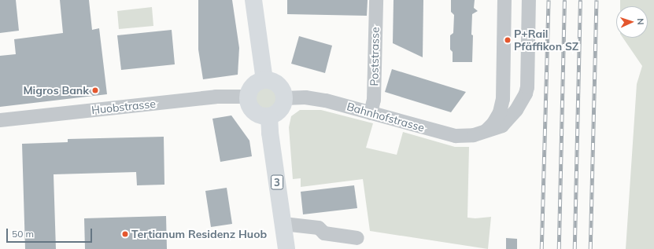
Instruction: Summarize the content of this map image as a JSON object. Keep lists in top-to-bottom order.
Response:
{
  "streets": {
    "main road": ["3"],
    "street": ["Poststrasse", "Huobstrasse", "Bahnhofstrasse"]
  },
  "crossings": [
    ["Poststrasse", "Bahnhofstrasse"],
    ["Huobstrasse", "Bahnhofstrasse"],
    ["Huobstrasse", "3"],
    ["Bahnhofstrasse", "3"]
  ],
  "places": ["P+Rail Pfäffikon SZ", "Migros Bank", "Tertianum Residenz Huob"],
  "scale_bar": "50 m",
  "north": "right"
}
